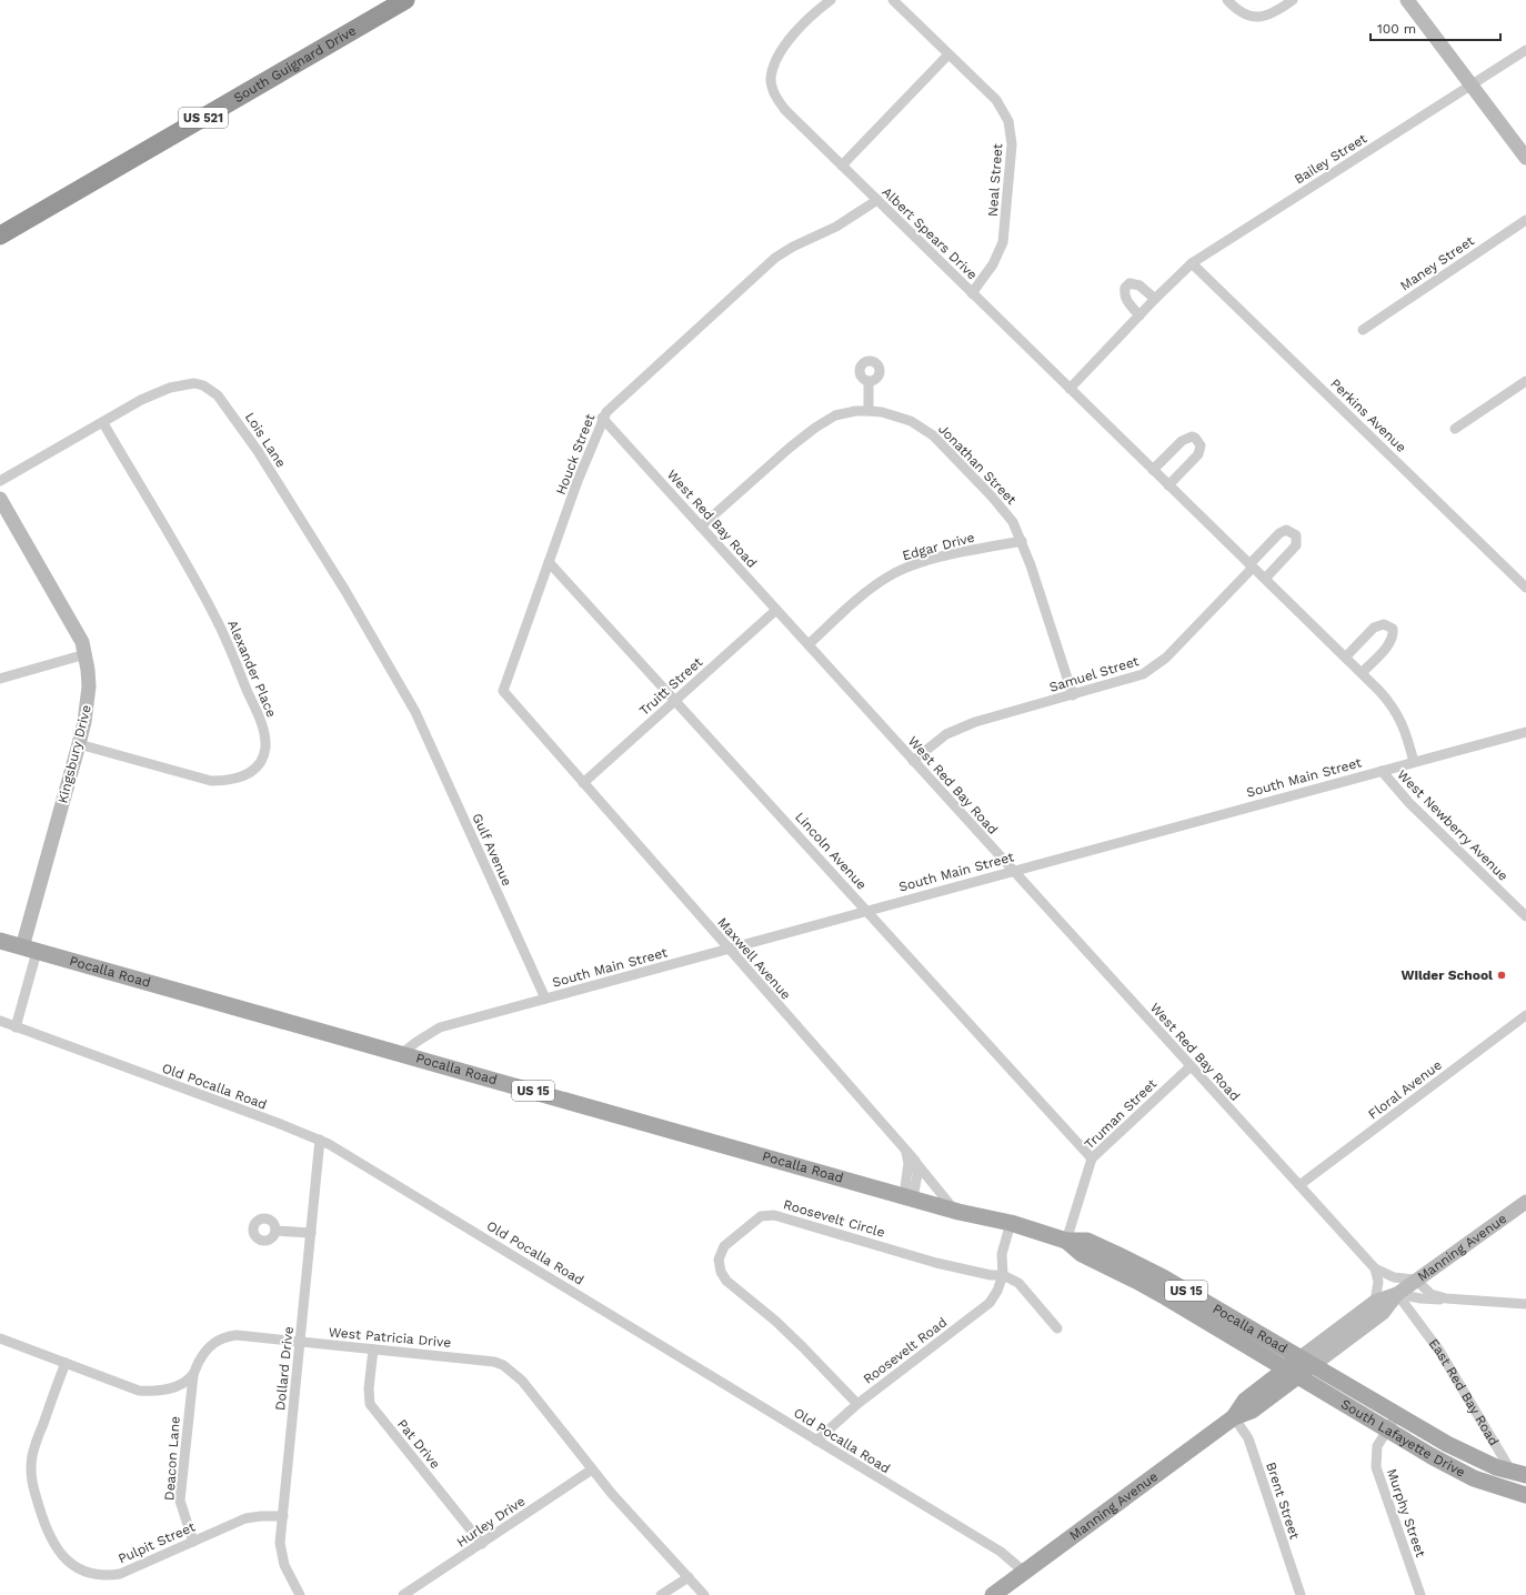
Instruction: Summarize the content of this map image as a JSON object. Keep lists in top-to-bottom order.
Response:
{
  "streets": {
    "highway": ["South Guignard Drive", "US 521"],
    "main road": [
      "Pocalla Road",
      "US 15",
      "Manning Avenue",
      "South Lafayette Drive"
    ],
    "street": [
      "Bailey Street",
      "Neal Street",
      "Albert Spears Drive",
      "Maney Street",
      "Perkins Avenue",
      "Lois Lane",
      "Houck Street",
      "Jonathan Street",
      "West Red Bay Road",
      "Edgar Drive",
      "Alexander Place",
      "Samuel Street",
      "Truitt Street",
      "Kingsbury Drive",
      "South Main Street",
      "West Newberry Avenue",
      "Gulf Avenue",
      "Lincoln Avenue",
      "Maxwell Avenue",
      "Old Pocalla Road",
      "Floral Avenue",
      "Truman Street",
      "Roosevelt Circle",
      "West Patricia Drive",
      "Roosevelt Road",
      "Dollard Drive",
      "East Red Bay Road",
      "Pat Drive",
      "Deacon Lane",
      "Brent Street",
      "Murphy Street",
      "Hurley Drive",
      "Pulpit Street"
    ]
  },
  "crossings": [
    ["Bailey Street", "Albert Spears Drive"],
    ["Bailey Street", "Perkins Avenue"],
    ["Neal Street", "Albert Spears Drive"],
    ["Albert Spears Drive", "Houck Street"],
    ["Albert Spears Drive", "Samuel Street"],
    ["Albert Spears Drive", "South Main Street"],
    ["Lois Lane", "Alexander Place"],
    ["Lois Lane", "Gulf Avenue"],
    ["Houck Street", "West Red Bay Road"],
    ["Houck Street", "Truitt Street"],
    ["Houck Street", "Lincoln Avenue"],
    ["Houck Street", "Maxwell Avenue"],
    ["Jonathan Street", "West Red Bay Road"],
    ["Jonathan Street", "Edgar Drive"],
    ["Jonathan Street", "Samuel Street"],
    ["West Red Bay Road", "Edgar Drive"],
    ["West Red Bay Road", "Samuel Street"],
    ["West Red Bay Road", "Truitt Street"],
    ["West Red Bay Road", "South Main Street"],
    ["West Red Bay Road", "Floral Avenue"],
    ["West Red Bay Road", "Truman Street"],
    ["West Red Bay Road", "Manning Avenue"],
    ["Alexander Place", "Kingsbury Drive"],
    ["Truitt Street", "Lincoln Avenue"],
    ["Truitt Street", "Maxwell Avenue"],
    ["Kingsbury Drive", "Pocalla Road"],
    ["South Main Street", "West Newberry Avenue"],
    ["South Main Street", "Gulf Avenue"],
    ["South Main Street", "Lincoln Avenue"],
    ["South Main Street", "Maxwell Avenue"],
    ["South Main Street", "Pocalla Road"],
    ["Lincoln Avenue", "Truman Street"],
    ["Maxwell Avenue", "Pocalla Road"],
    ["Pocalla Road", "Truman Street"],
    ["Pocalla Road", "Manning Avenue"],
    ["Pocalla Road", "South Lafayette Drive"],
    ["Old Pocalla Road", "Manning Avenue"],
    ["Old Pocalla Road", "Roosevelt Road"],
    ["Old Pocalla Road", "Dollard Drive"],
    ["Roosevelt Circle", "Roosevelt Road"],
    ["Manning Avenue", "East Red Bay Road"],
    ["Manning Avenue", "South Lafayette Drive"],
    ["Manning Avenue", "Brent Street"],
    ["West Patricia Drive", "Dollard Drive"],
    ["West Patricia Drive", "Pat Drive"],
    ["West Patricia Drive", "Deacon Lane"],
    ["West Patricia Drive", "Hurley Drive"],
    ["Dollard Drive", "Pulpit Street"],
    ["East Red Bay Road", "South Lafayette Drive"],
    ["South Lafayette Drive", "Murphy Street"],
    ["Pat Drive", "Hurley Drive"],
    ["Deacon Lane", "Pulpit Street"]
  ],
  "places": ["Wilder School"],
  "scale_bar": "100 m"
}
